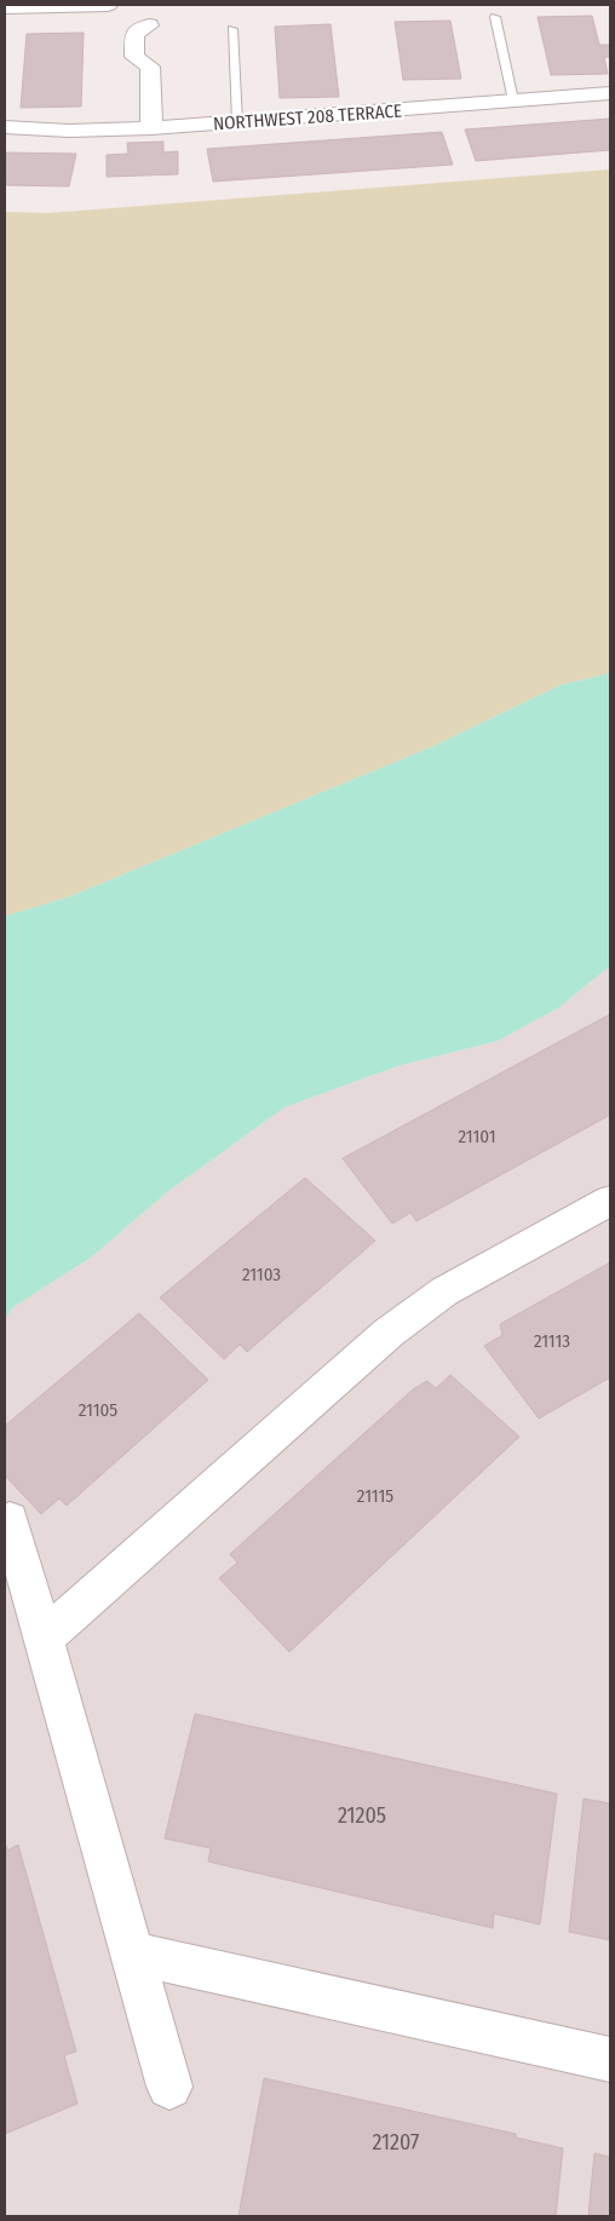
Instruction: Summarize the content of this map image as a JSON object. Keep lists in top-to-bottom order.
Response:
{
  "streets": {
    "street": ["NORTHWEST 208 TERRACE"]
  },
  "house_numbers": [
    "21101",
    "21103",
    "21113",
    "21105",
    "21115",
    "21205",
    "21207"
  ]
}
